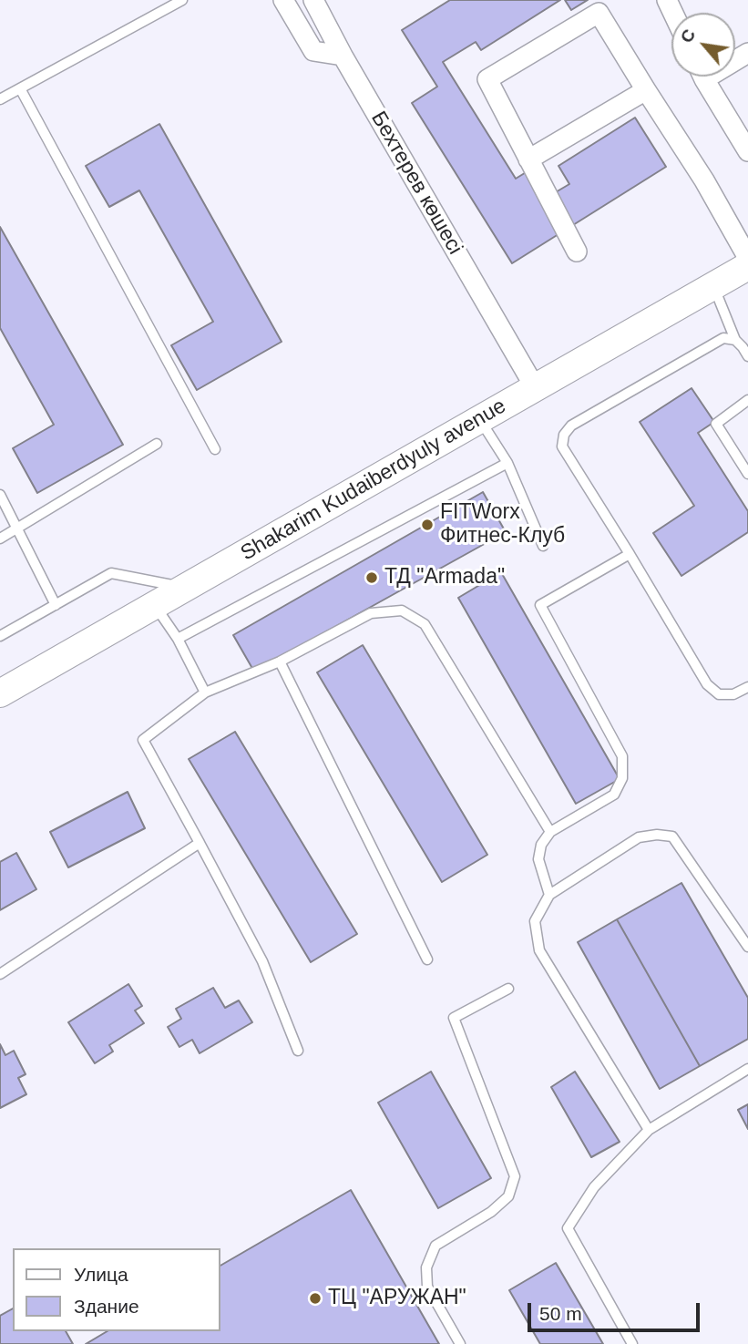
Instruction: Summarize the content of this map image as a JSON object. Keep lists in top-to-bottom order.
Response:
{
  "streets": {
    "main road": ["Shakarim Kudaiberdyuly avenue"],
    "street": ["Бехтерев көшесі"]
  },
  "crossings": [
    ["Бехтерев көшесі", "Shakarim Kudaiberdyuly avenue"]
  ],
  "places": ["FITWorx Фитнес-Клуб", "ТД \"Armada\"", "ТЦ \"АРУЖАН\""],
  "legend": ["Улица", "Здание"],
  "scale_bar": "50 m",
  "north": "top left"
}
